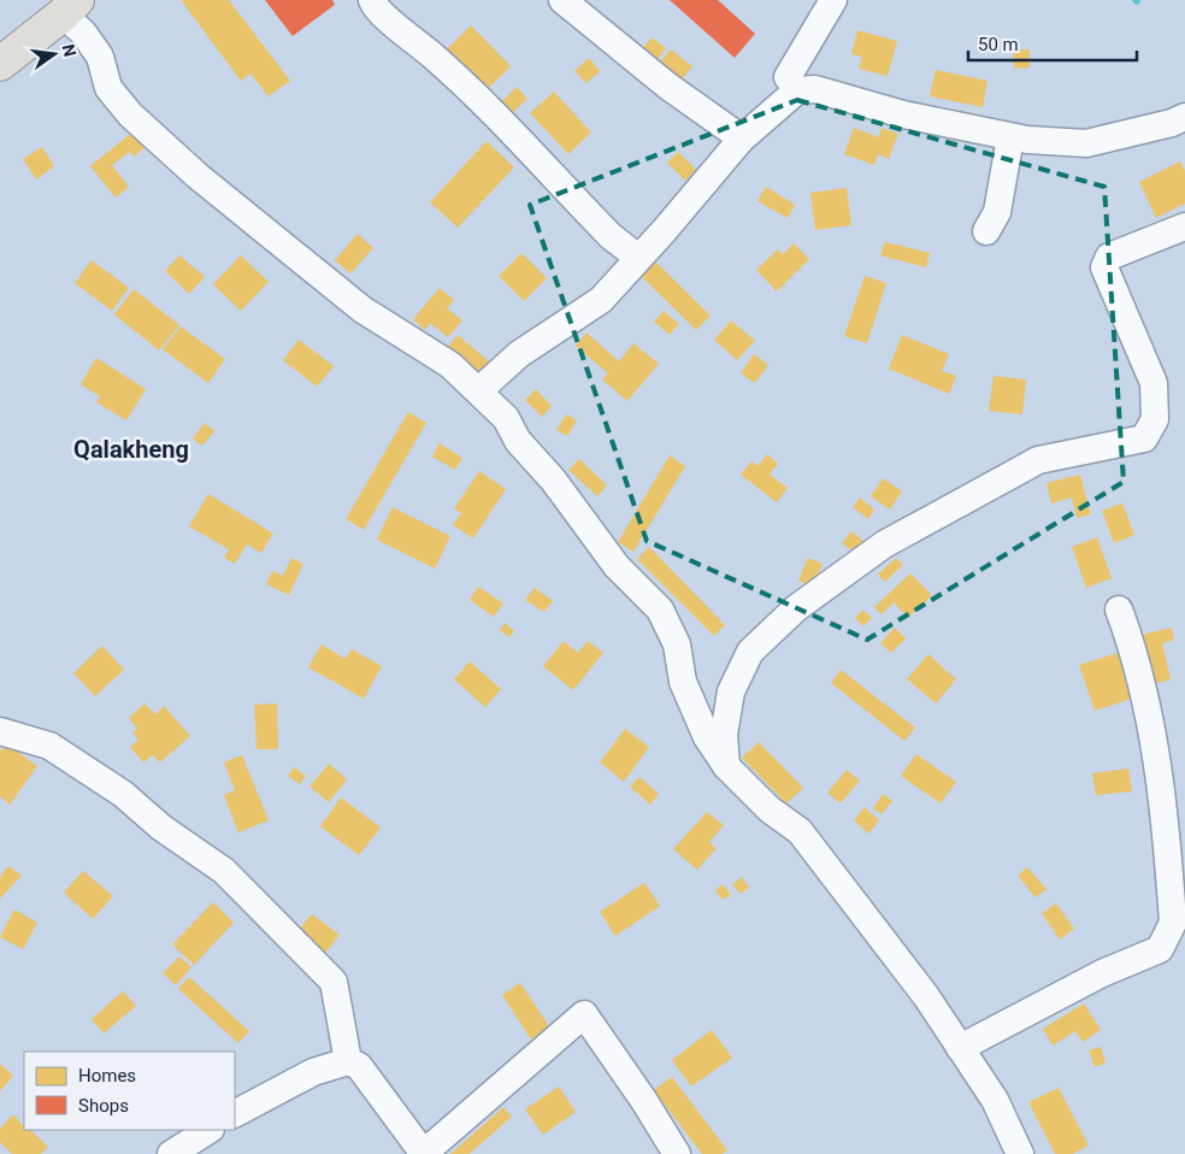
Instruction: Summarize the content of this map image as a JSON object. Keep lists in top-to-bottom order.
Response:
{
  "districts": ["Qalakheng"],
  "legend": ["Homes", "Shops"],
  "scale_bar": "50 m",
  "north": "right"
}
